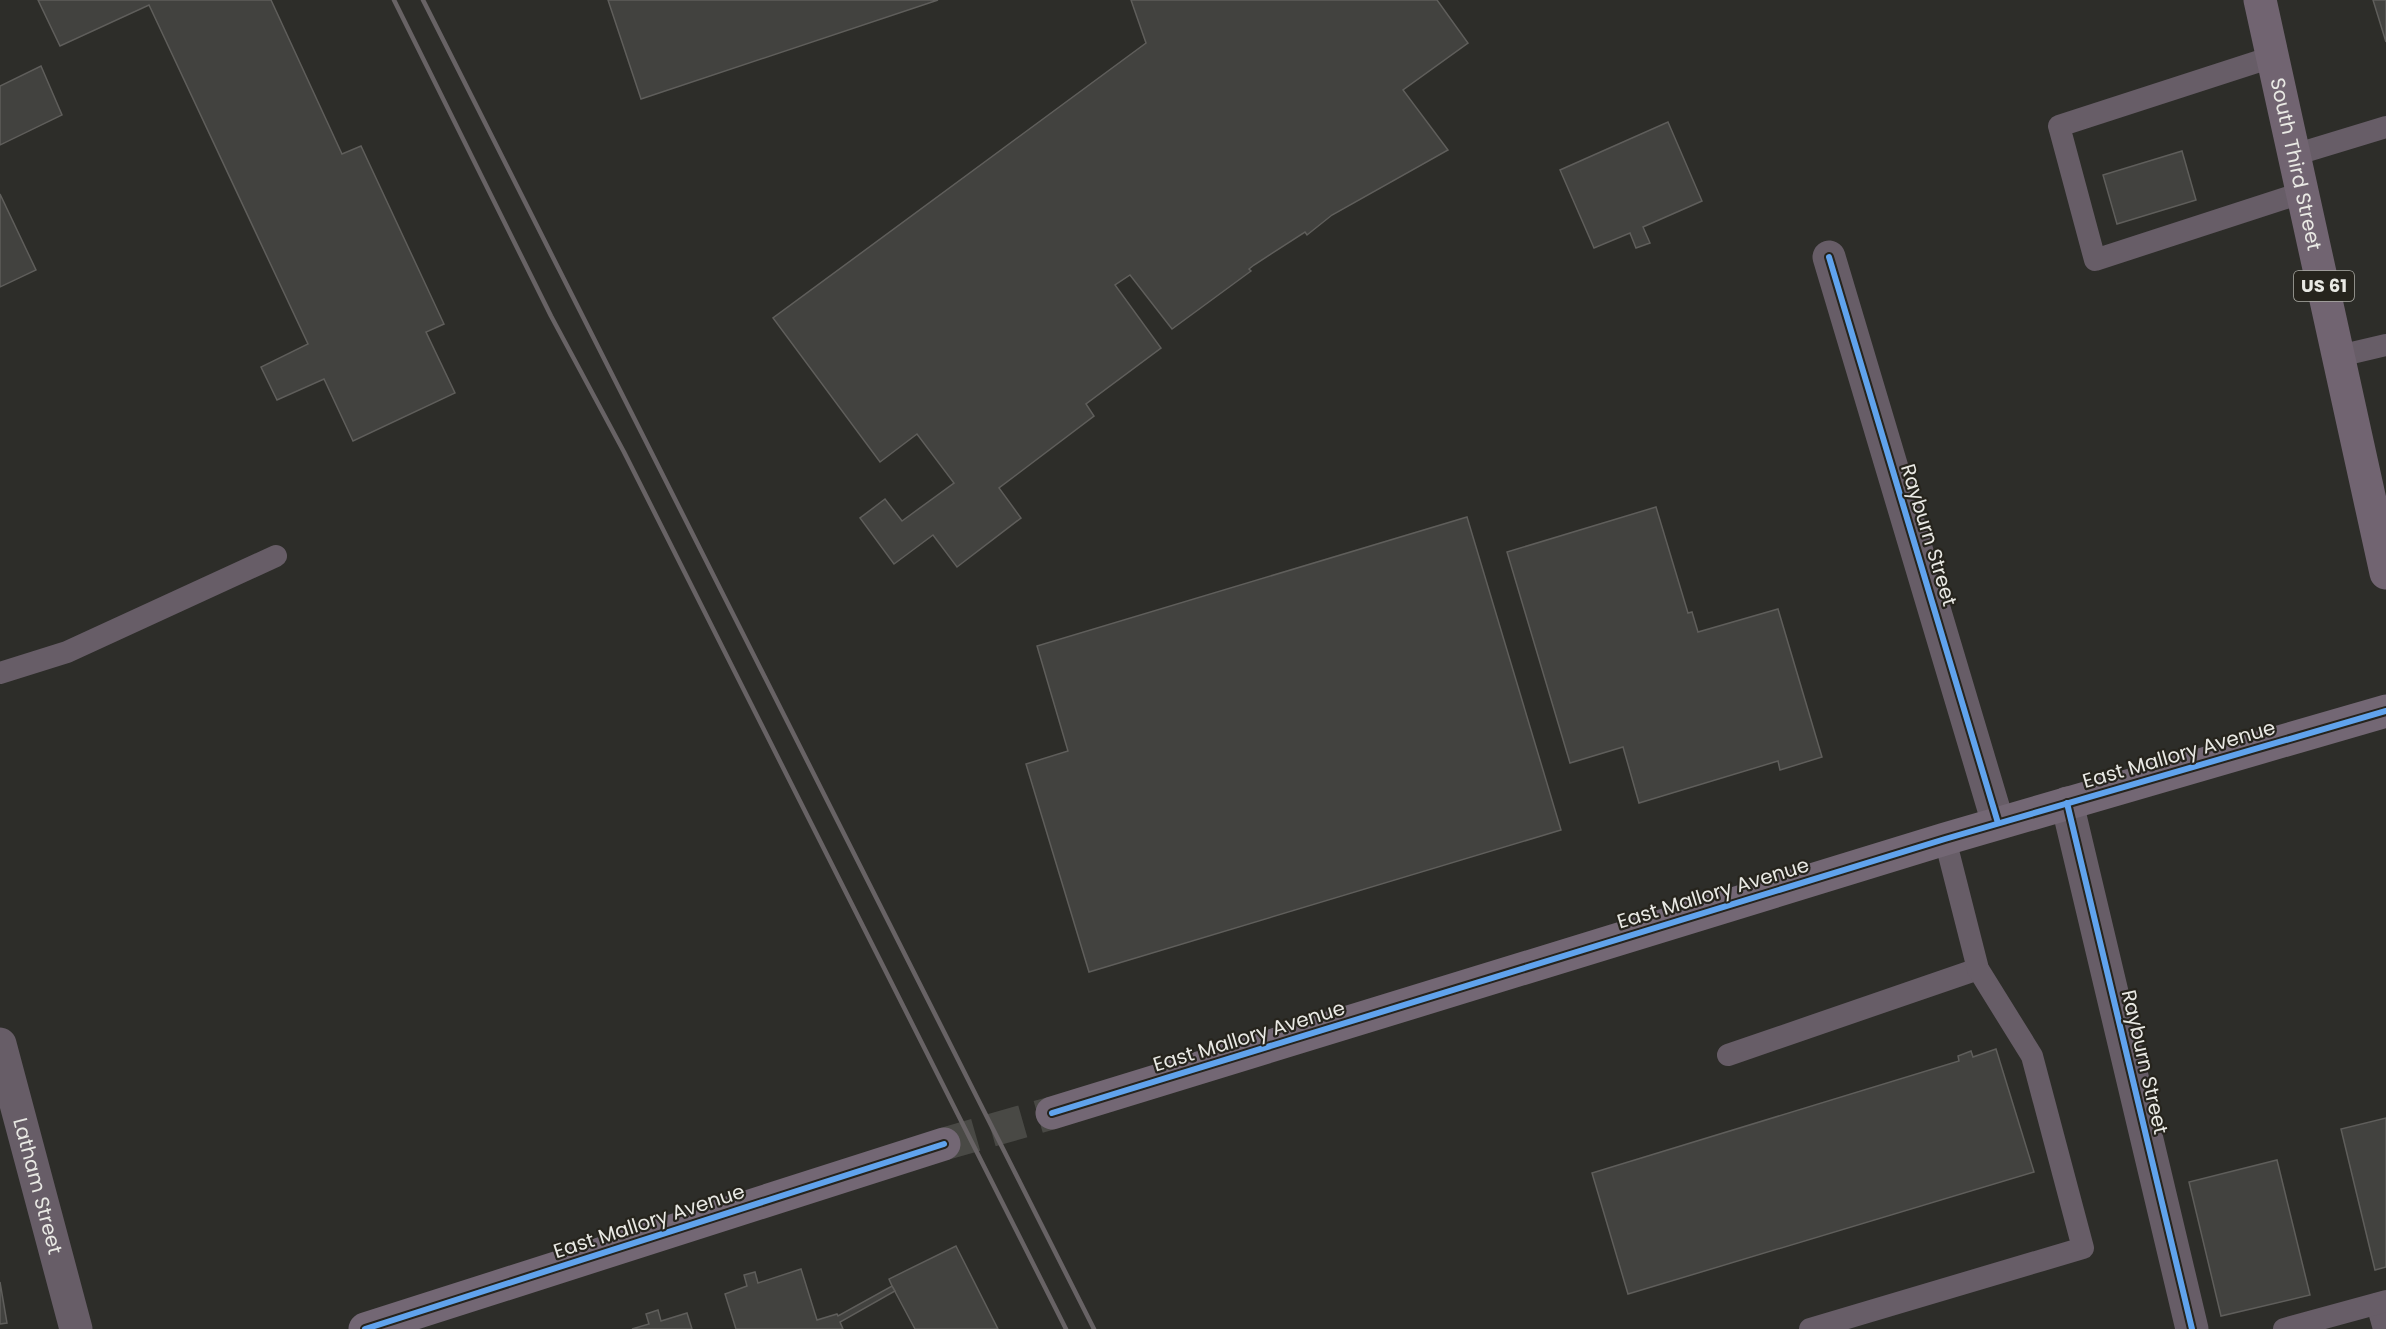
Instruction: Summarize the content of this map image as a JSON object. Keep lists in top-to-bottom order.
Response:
{
  "streets": {
    "main road": ["South Third Street", "US 61", "East Mallory Avenue"],
    "street": ["Rayburn Street", "Latham Street"]
  },
  "crossings": [
    ["Rayburn Street", "East Mallory Avenue"]
  ]
}
